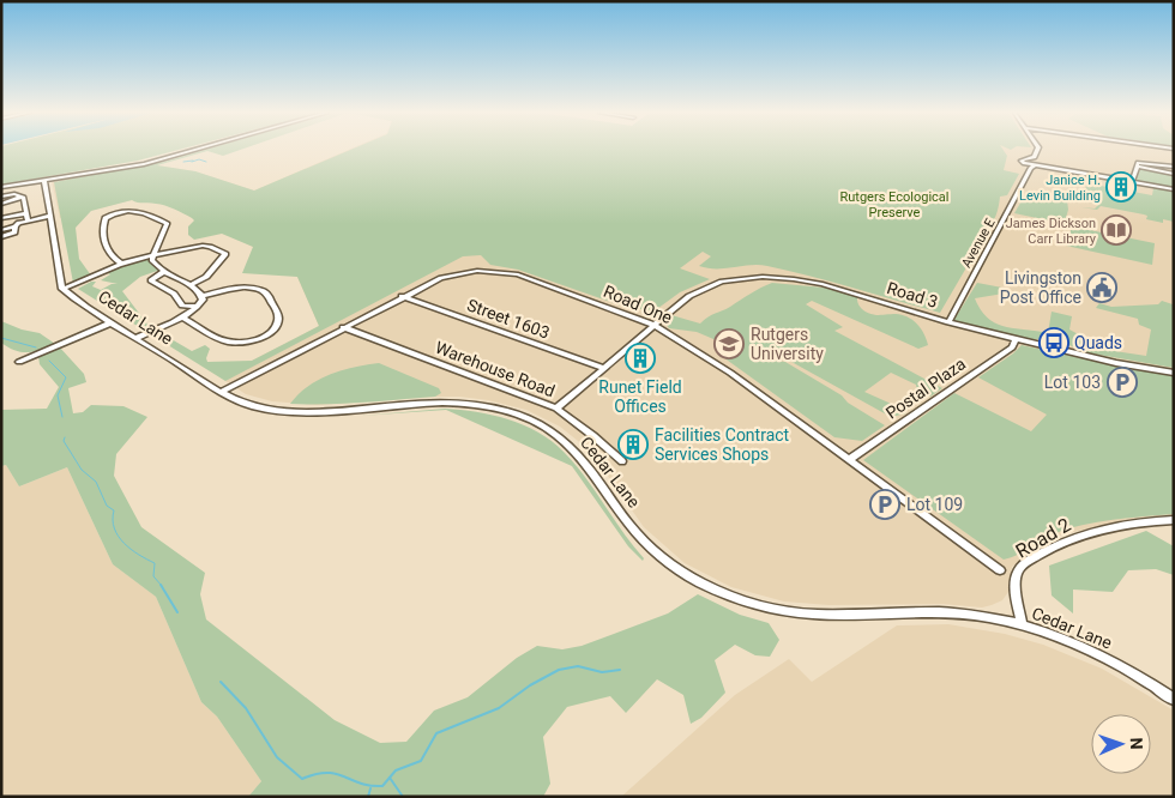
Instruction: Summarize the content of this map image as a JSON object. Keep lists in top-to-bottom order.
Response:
{
  "streets": {
    "street": [
      "Avenue E",
      "Road 3",
      "Road One",
      "Cedar Lane",
      "Street 1603",
      "Warehouse Road",
      "Postal Plaza",
      "Road 2"
    ]
  },
  "crossings": [
    ["Avenue E", "Road 3"],
    ["Road 3", "Road One"],
    ["Road 3", "Postal Plaza"],
    ["Road One", "Cedar Lane"],
    ["Road One", "Street 1603"],
    ["Road One", "Warehouse Road"],
    ["Road One", "Postal Plaza"],
    ["Cedar Lane", "Road 2"]
  ],
  "parks": ["Rutgers Ecological Preserve"],
  "places": {
    "building": ["Janice H. Levin Building", "Runet Field Offices", "Facilities Contract Services Shops"],
    "library": ["James Dickson Carr Library"],
    "public building": ["Livingston Post Office"],
    "bus stop": ["Quads"],
    "school or university": ["Rutgers University"],
    "parking": ["Lot 103", "Lot 109"]
  },
  "north": "right"
}
